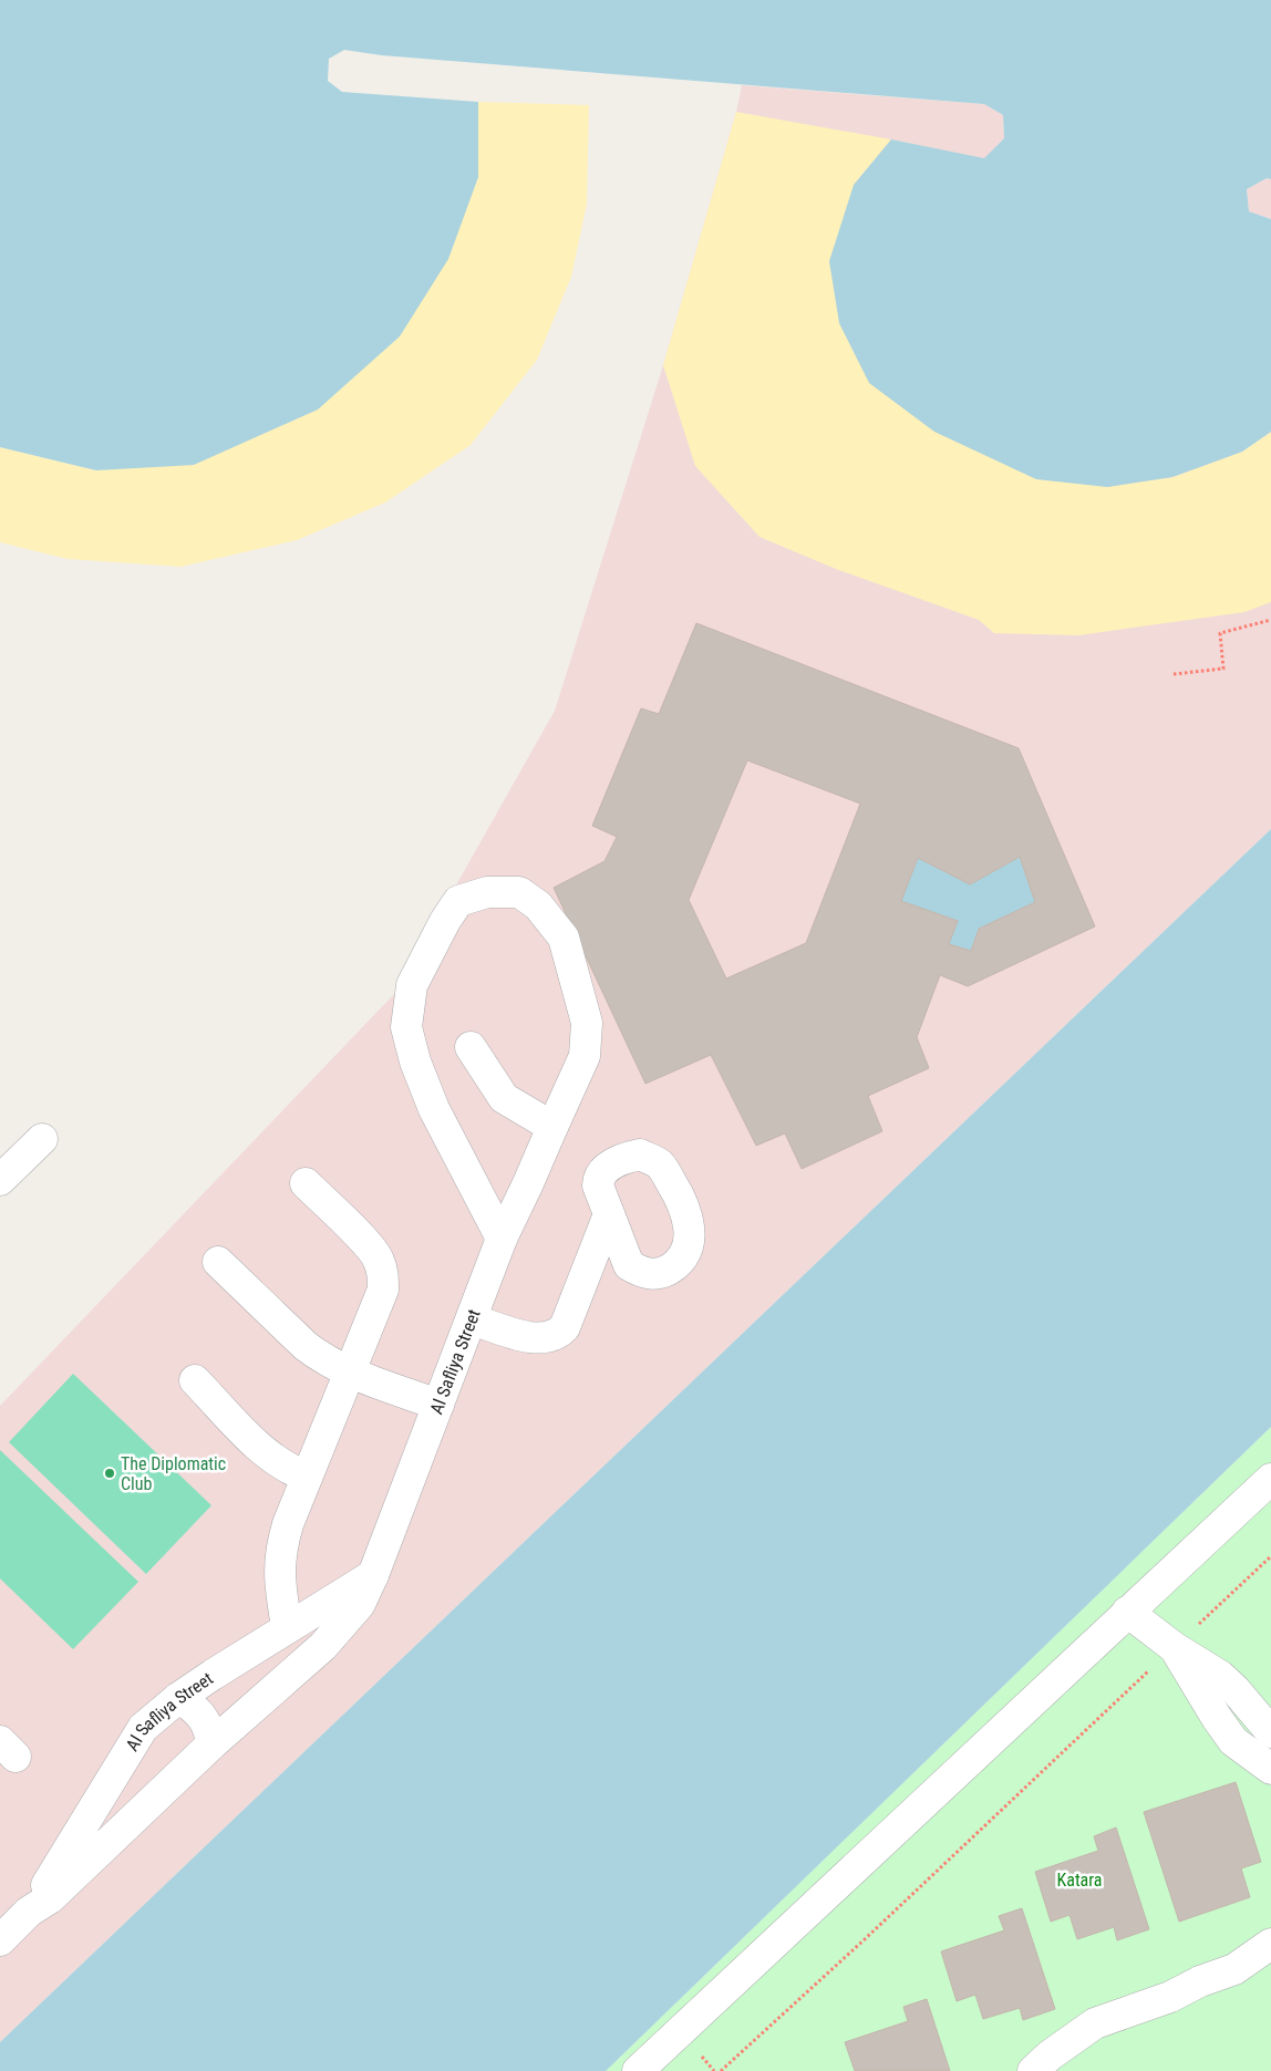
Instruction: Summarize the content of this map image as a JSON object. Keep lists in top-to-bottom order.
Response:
{
  "streets": {
    "street": ["Al Safliya Street"]
  },
  "parks": ["Katara"],
  "places": ["The Diplomatic Club"]
}
